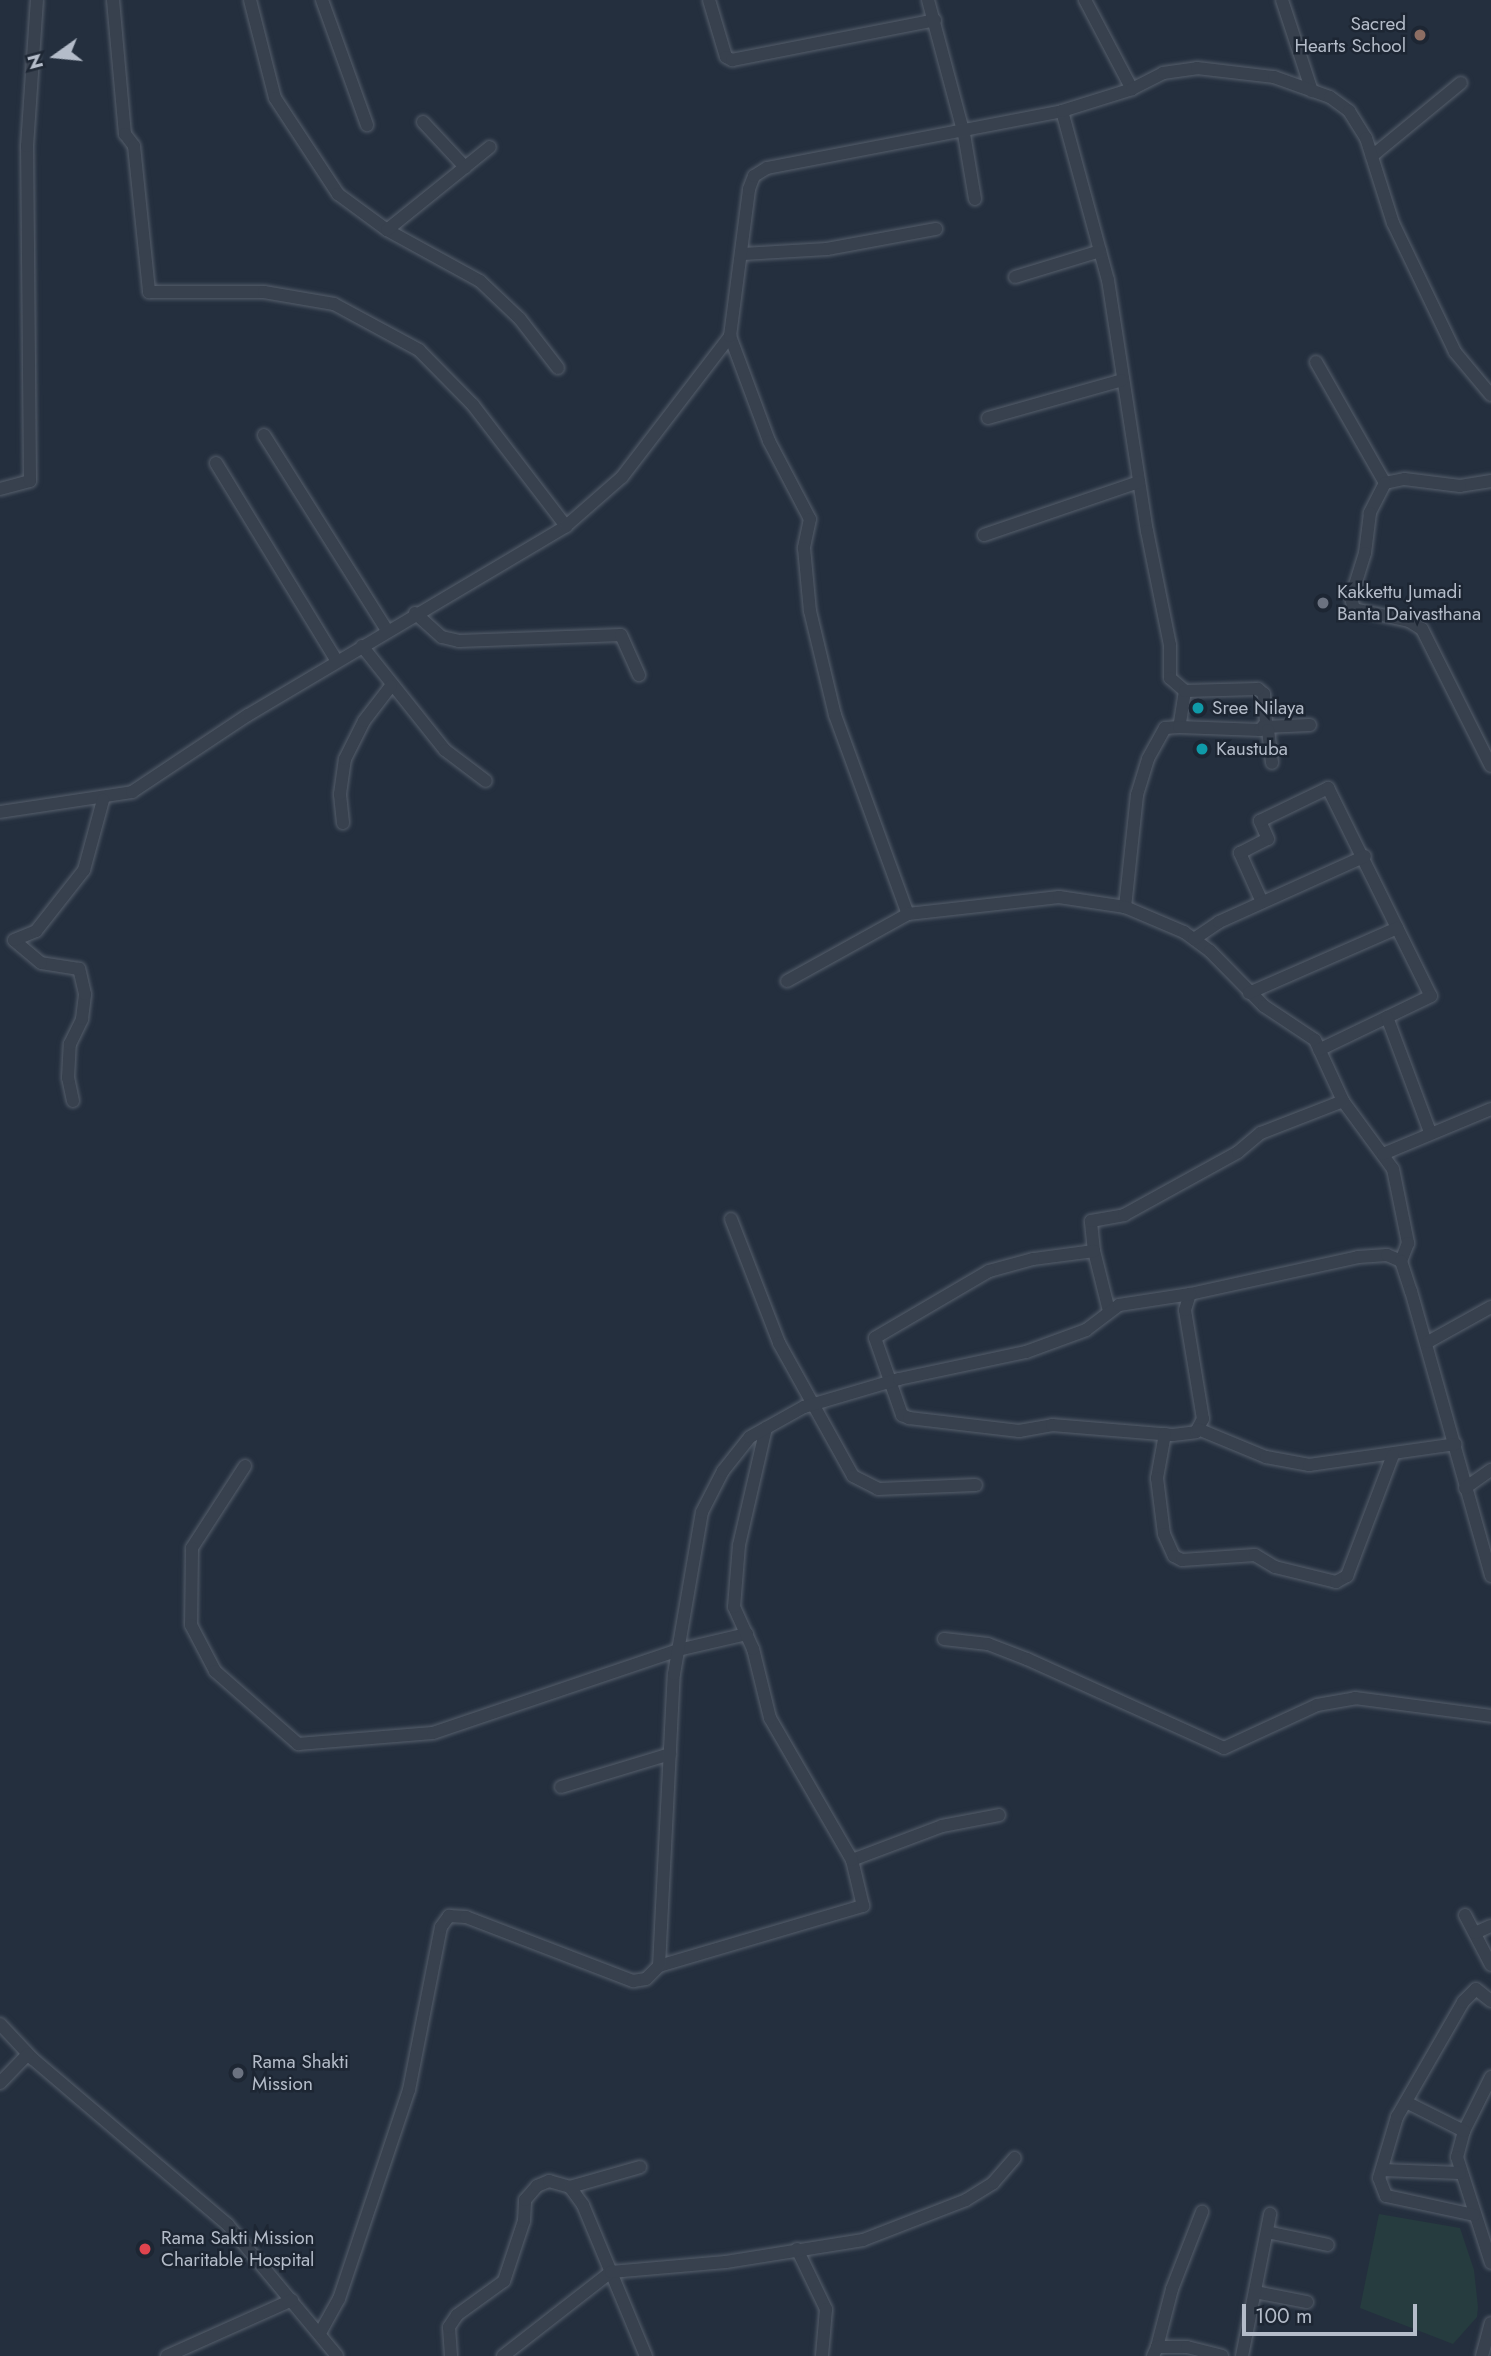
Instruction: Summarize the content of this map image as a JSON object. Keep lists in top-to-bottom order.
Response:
{
  "places": [
    "Sacred Hearts School",
    "Kakkettu Jumadi Banta Daivasthana",
    "Sree Nilaya",
    "Kaustuba",
    "Rama Shakti Mission",
    "Rama Sakti Mission Charitable Hospital"
  ],
  "scale_bar": "100 m",
  "north": "left"
}
